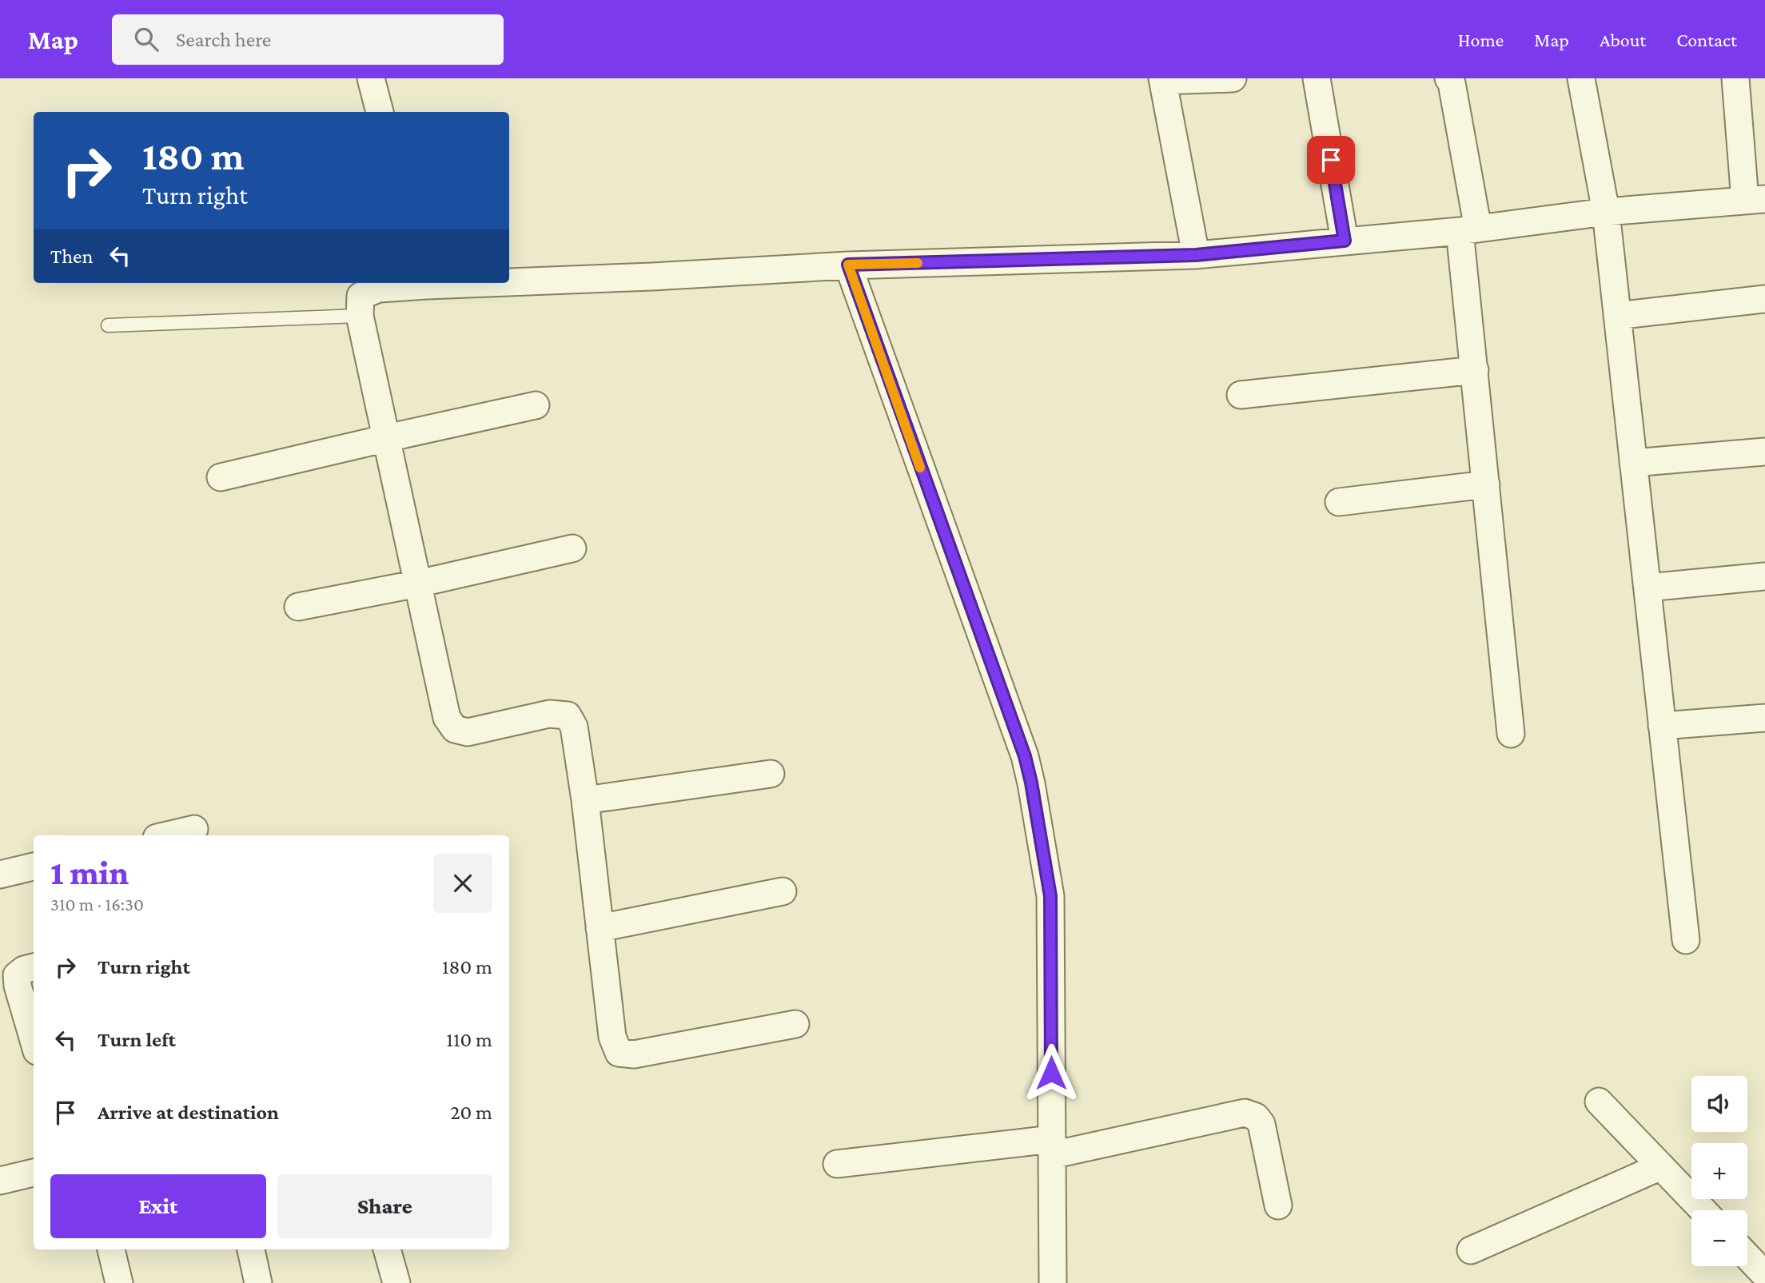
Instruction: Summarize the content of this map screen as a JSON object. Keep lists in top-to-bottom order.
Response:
{
  "page": {
    "header": "Map",
    "search": "Search here",
    "nav": [
      "Home",
      "Map",
      "About",
      "Contact"
    ],
    "turn": ["180 m", "Turn right"],
    "then": "Then",
    "heading": ["1 min", "310 m · 16:30"],
    "list": [
      {
        "name": "Turn right",
        "value": "180 m"
      },
      {
        "name": "Turn left",
        "value": "110 m"
      },
      {
        "name": "Arrive at destination",
        "value": "20 m"
      }
    ],
    "map_buttons": ["+", "−"],
    "buttons": ["Exit", "Share"]
  }
}
